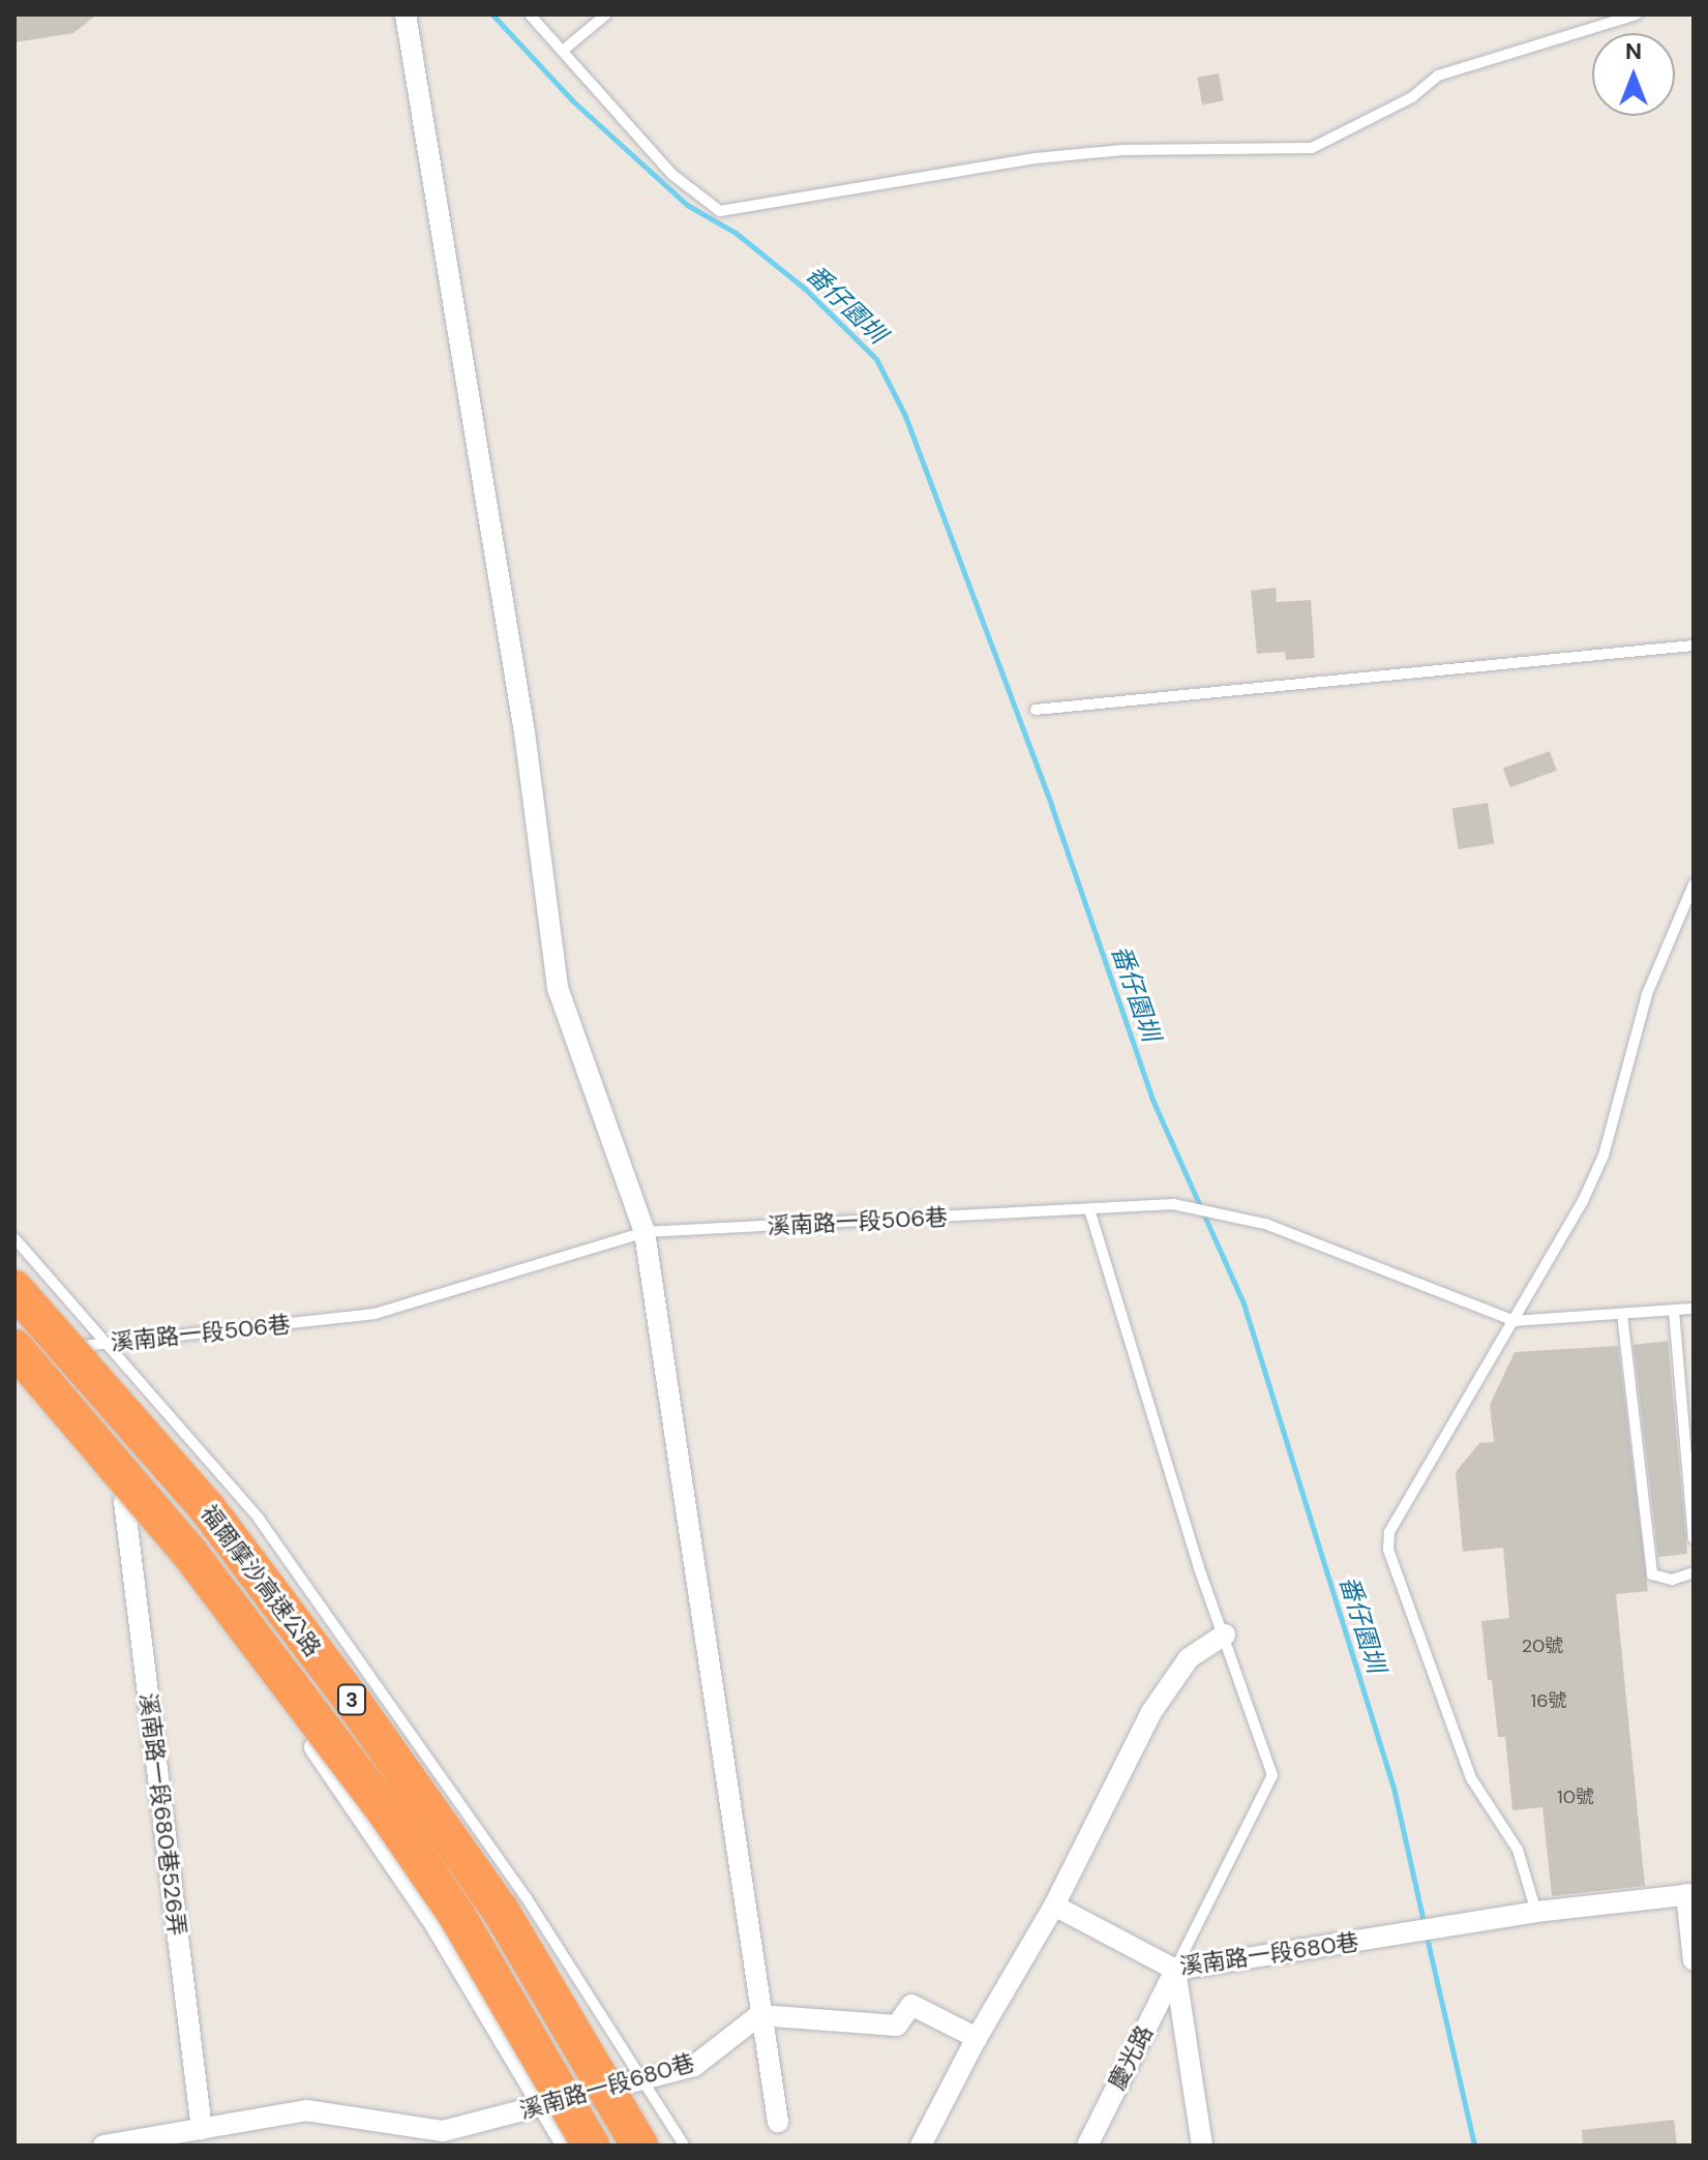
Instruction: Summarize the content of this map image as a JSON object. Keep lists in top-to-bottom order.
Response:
{
  "streets": {
    "highway": ["福爾摩沙高速公路", "3"],
    "street": ["溪南路一段680巷526弄", "溪南路一段680巷", "慶光路"],
    "lane": ["溪南路一段506巷"]
  },
  "crossings": [
    ["溪南路一段506巷", "福爾摩沙高速公路"],
    ["溪南路一段680巷526弄", "溪南路一段680巷"],
    ["溪南路一段680巷", "慶光路"]
  ],
  "water": ["番仔園圳"],
  "house_numbers": ["20號", "16號", "10號"],
  "north": "top"
}
